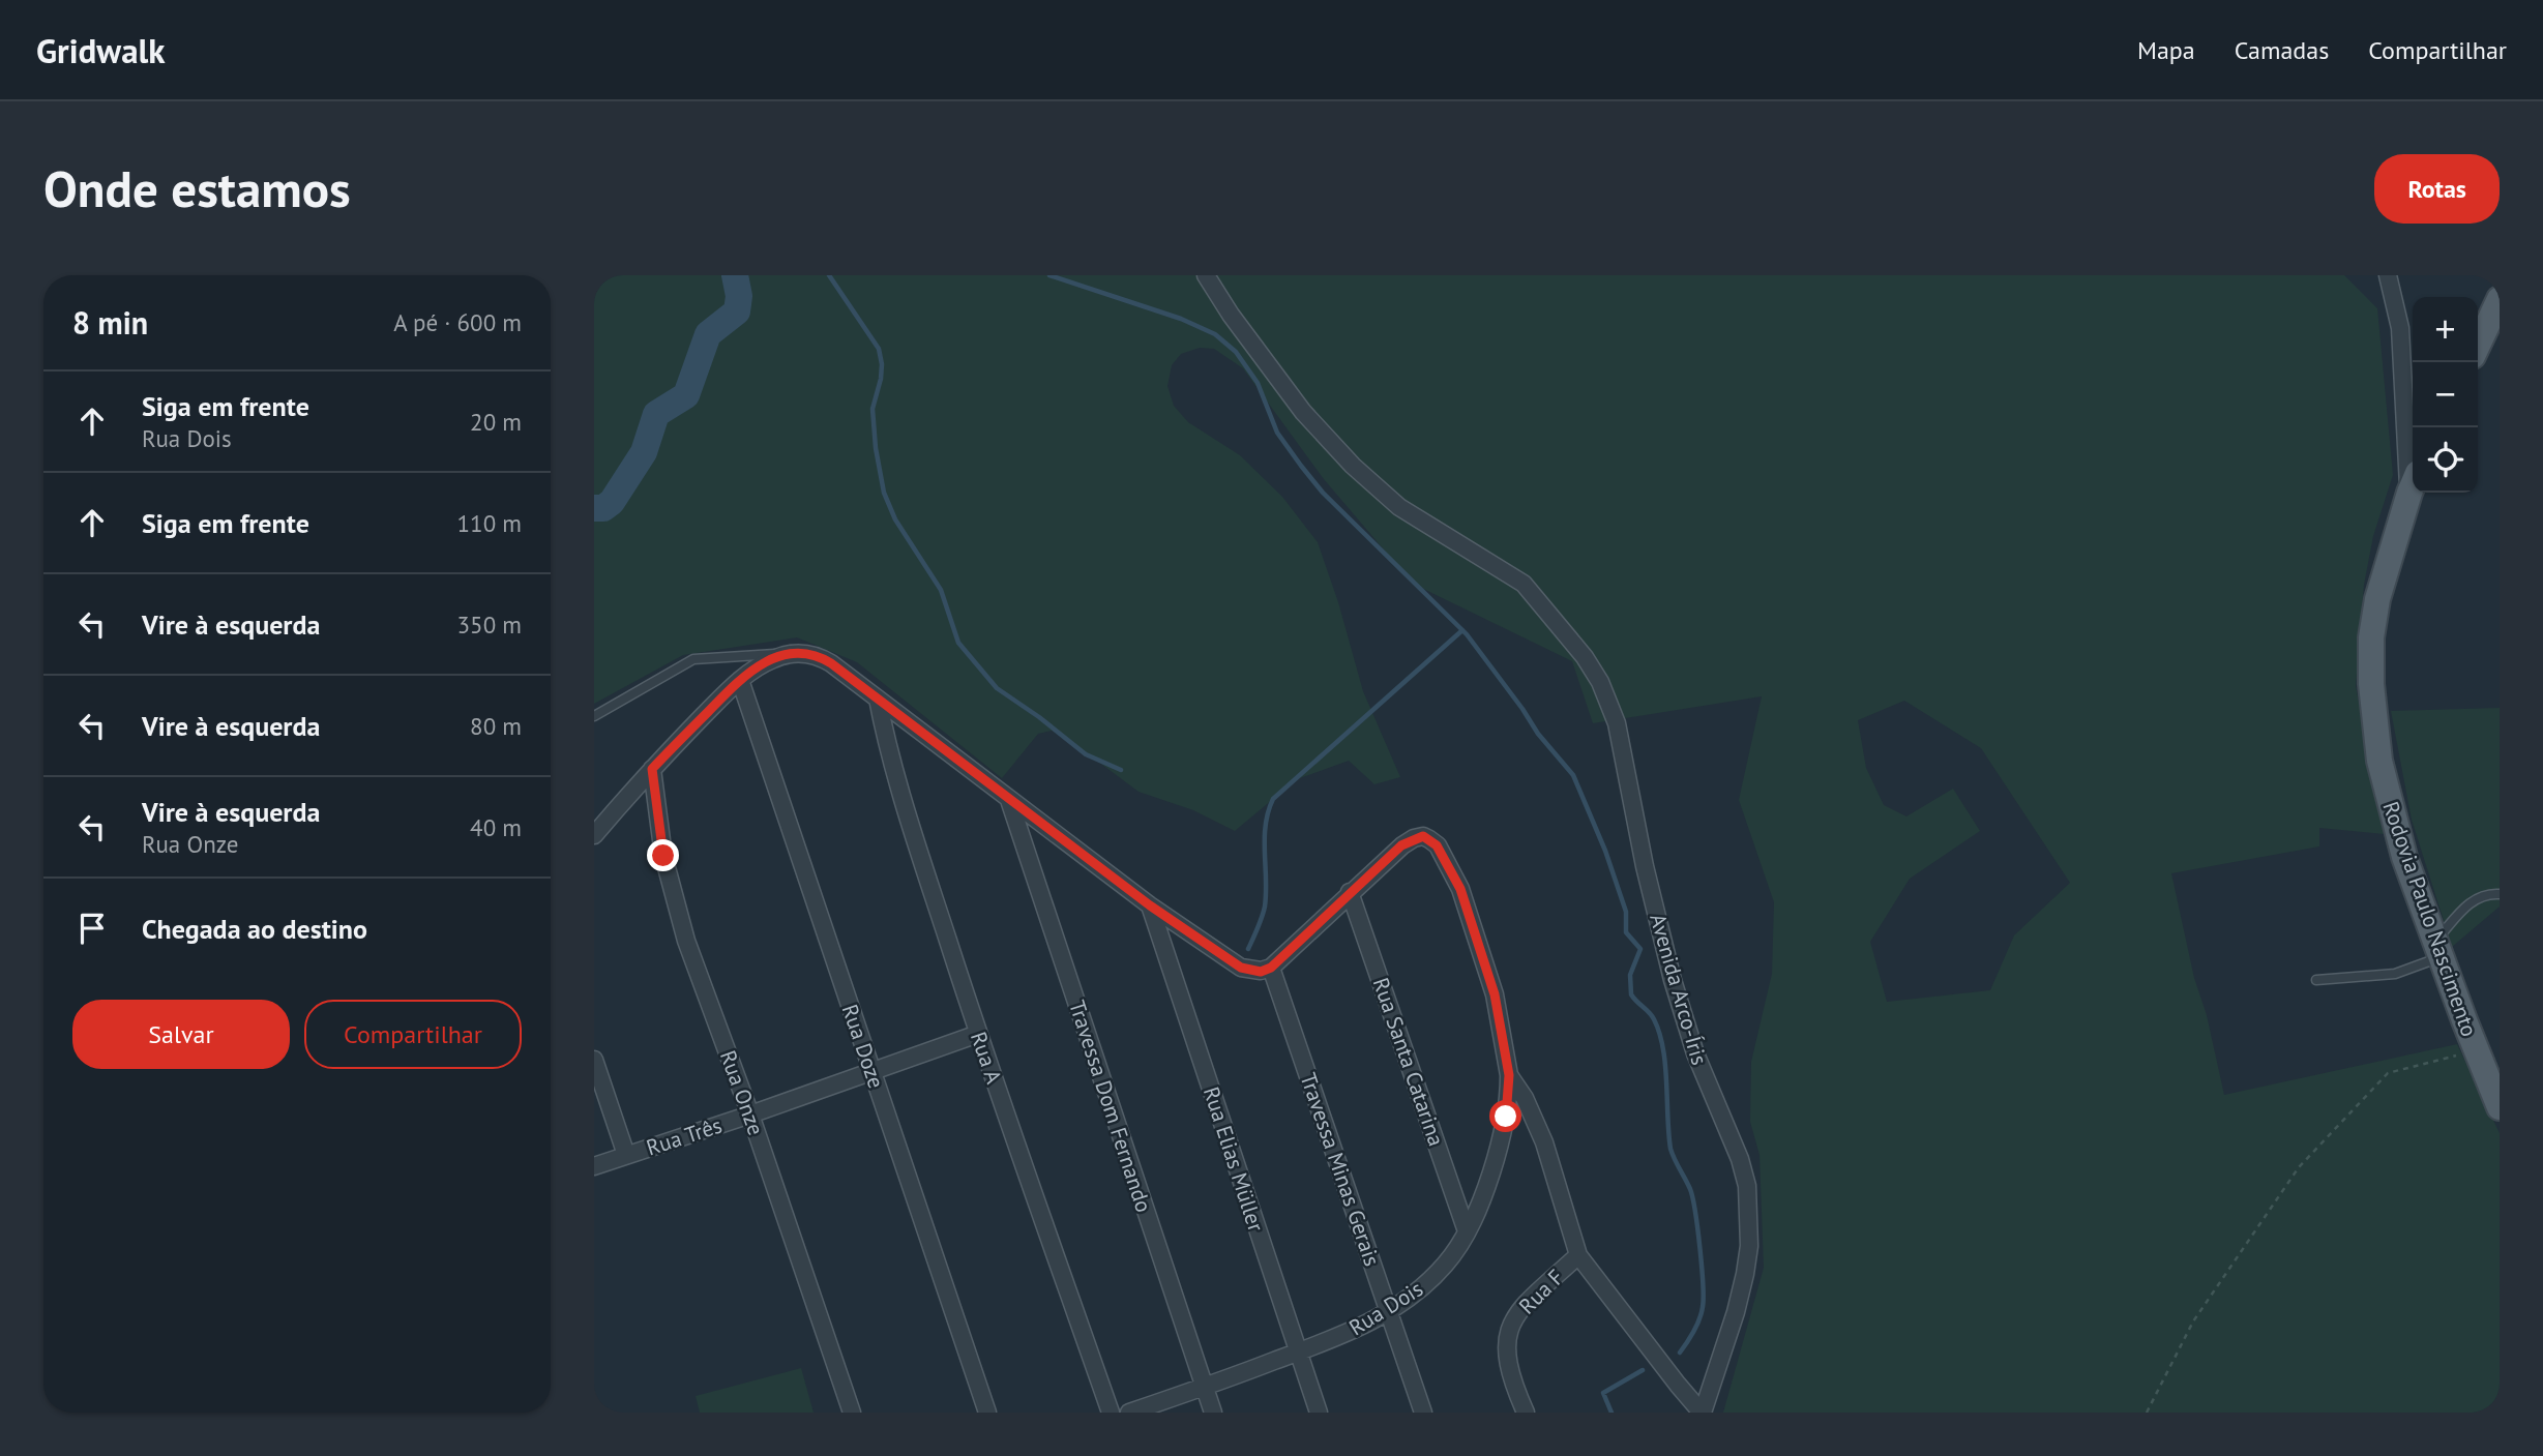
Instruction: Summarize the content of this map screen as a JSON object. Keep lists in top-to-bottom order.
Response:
{
  "streets": {
    "main road": ["Rodovia Paulo Nascimento"],
    "street": [
      "Avenida Arco-Íris",
      "Rua Doze",
      "Rua A",
      "Rua Santa Catarina",
      "Rua Onze",
      "Travessa Dom Fernando",
      "Rua Três",
      "Rua Elias Müller",
      "Travessa Minas Gerais",
      "Rua F",
      "Rua Dois"
    ]
  },
  "crossings": [
    ["Rua Doze", "Rua Três"],
    ["Rua A", "Rua Três"],
    ["Rua Santa Catarina", "Rua Dois"],
    ["Rua Onze", "Rua Três"],
    ["Travessa Dom Fernando", "Rua Dois"],
    ["Rua Elias Müller", "Rua Dois"],
    ["Travessa Minas Gerais", "Rua Dois"]
  ],
  "page": {
    "header": "Gridwalk",
    "nav": ["Mapa", "Camadas", "Compartilhar"],
    "buttons": [
      "Rotas",
      ["Salvar", "Compartilhar"]
    ],
    "title": "Onde estamos",
    "heading": ["8 min", "A pé · 600 m"],
    "map_buttons": ["+", "−"],
    "list": [
      ["Siga em frente", "Rua Dois", "20 m"],
      ["Siga em frente", "110 m"],
      ["Vire à esquerda", "350 m"],
      ["Vire à esquerda", "80 m"],
      ["Vire à esquerda", "Rua Onze", "40 m"],
      "Chegada ao destino"
    ]
  }
}
